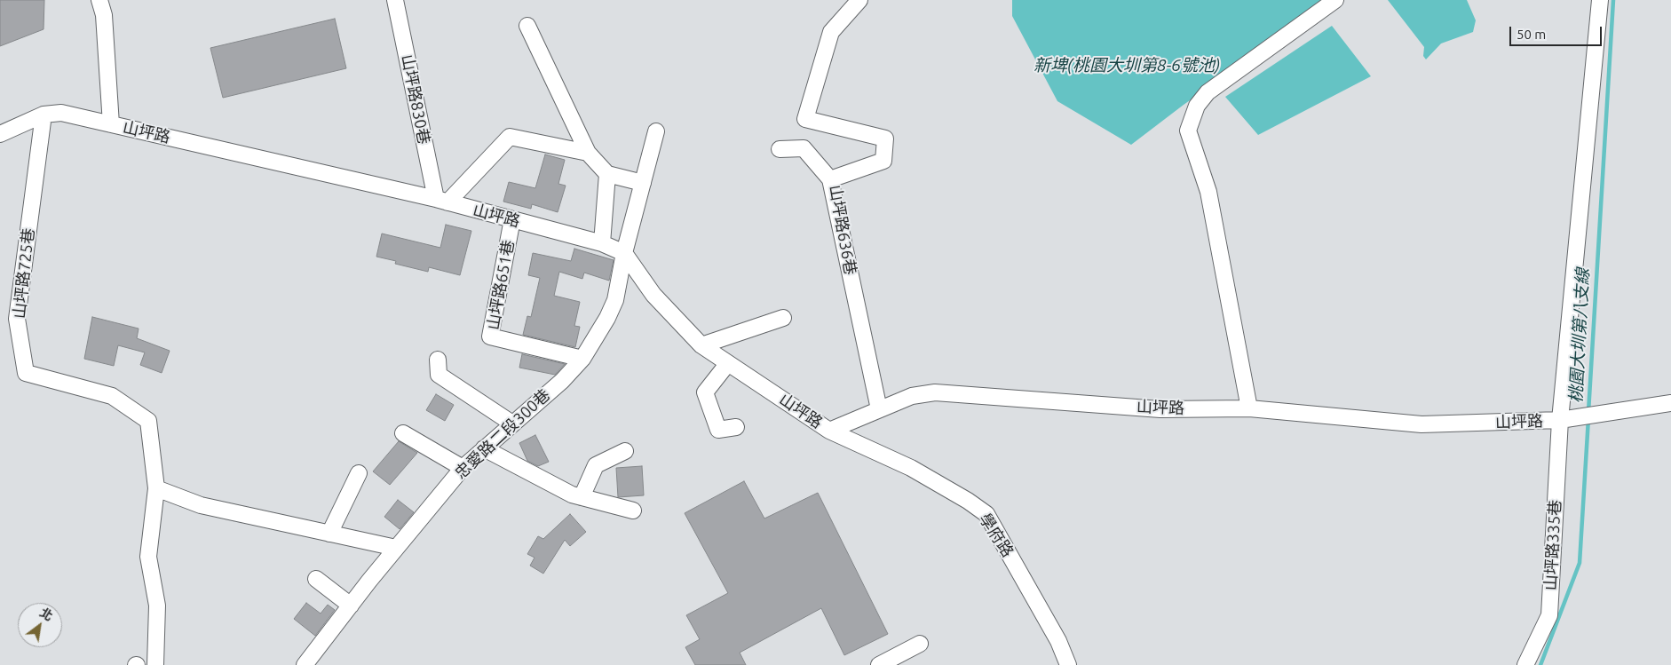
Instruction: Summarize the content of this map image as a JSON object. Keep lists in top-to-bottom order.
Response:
{
  "streets": {
    "street": [
      "山坪路830巷",
      "山坪路",
      "山坪路636巷",
      "山坪路725巷",
      "山坪路651巷",
      "忠愛路二段300巷",
      "學府路",
      "山坪路335巷"
    ]
  },
  "crossings": [
    ["山坪路830巷", "山坪路"],
    ["山坪路", "山坪路636巷"],
    ["山坪路", "山坪路725巷"],
    ["山坪路", "山坪路651巷"],
    ["山坪路", "忠愛路二段300巷"],
    ["山坪路", "學府路"],
    ["山坪路", "山坪路335巷"],
    ["山坪路651巷", "忠愛路二段300巷"]
  ],
  "water": ["新埤(桃園大圳第8-6號池)", "桃園大圳第八支線"],
  "scale_bar": "50 m",
  "north": "top right"
}
